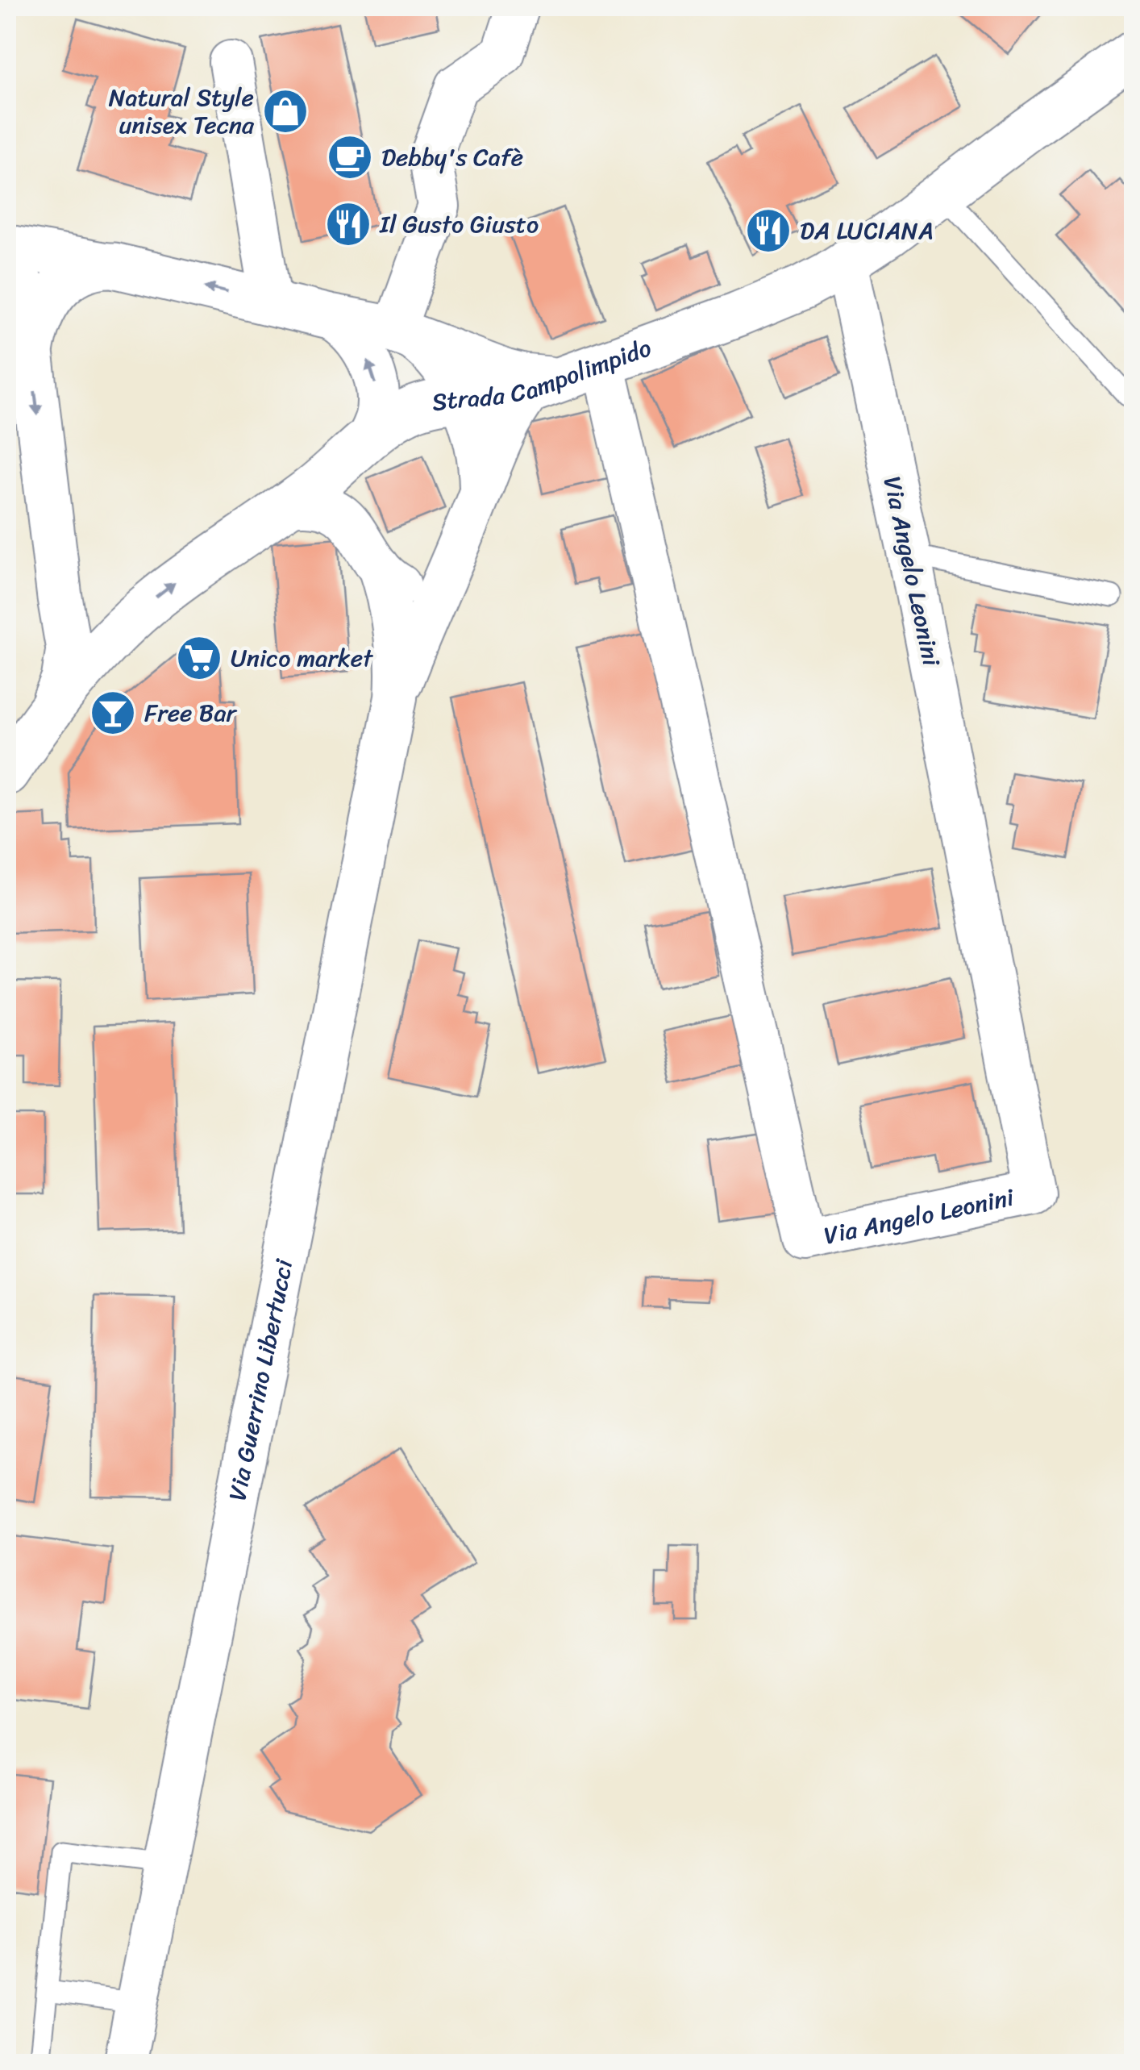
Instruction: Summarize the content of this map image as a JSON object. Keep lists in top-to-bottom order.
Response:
{
  "streets": {
    "street": ["Strada Campolimpido", "Via Angelo Leonini", "Via Guerrino Libertucci"]
  },
  "crossings": [
    ["Strada Campolimpido", "Via Angelo Leonini"],
    ["Strada Campolimpido", "Via Guerrino Libertucci"],
    ["Via Angelo Leonini", "Via Guerrino Libertucci"]
  ],
  "places": {
    "shop": ["Natural Style unisex Tecna"],
    "cafe": ["Debby's Cafè"],
    "restaurant": ["Il Gusto Giusto", "DA LUCIANA"],
    "supermarket": ["Unico market"],
    "bar": ["Free Bar"]
  }
}
